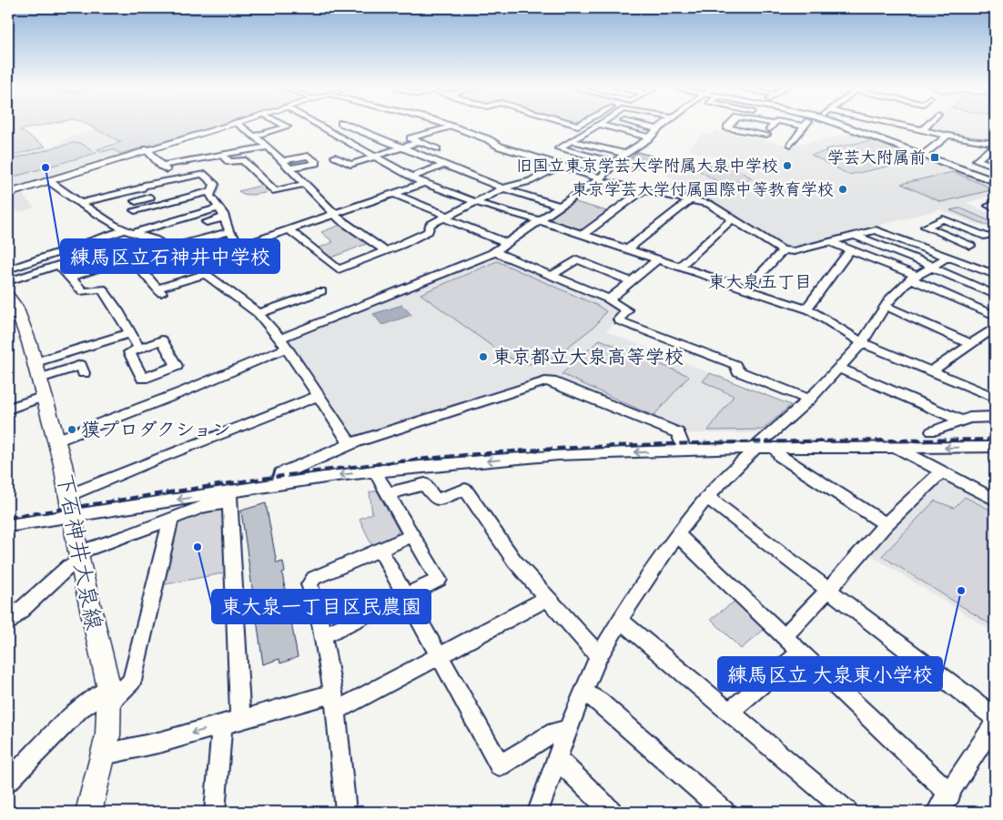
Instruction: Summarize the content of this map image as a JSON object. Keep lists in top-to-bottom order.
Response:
{
  "streets": {
    "main road": ["下石神井大泉線"]
  },
  "districts": ["東大泉五丁目"],
  "places": {
    "transit": ["学芸大附属前"],
    "other": [
      "旧国立東京学芸大学附属大泉中学校",
      "練馬区立石神井中学校",
      "東京学芸大学付属国際中等教育学校",
      "東京都立大泉高等学校",
      "獏プロダクション",
      "東大泉一丁目区民農園",
      "練馬区立 大泉東小学校"
    ]
  }
}
